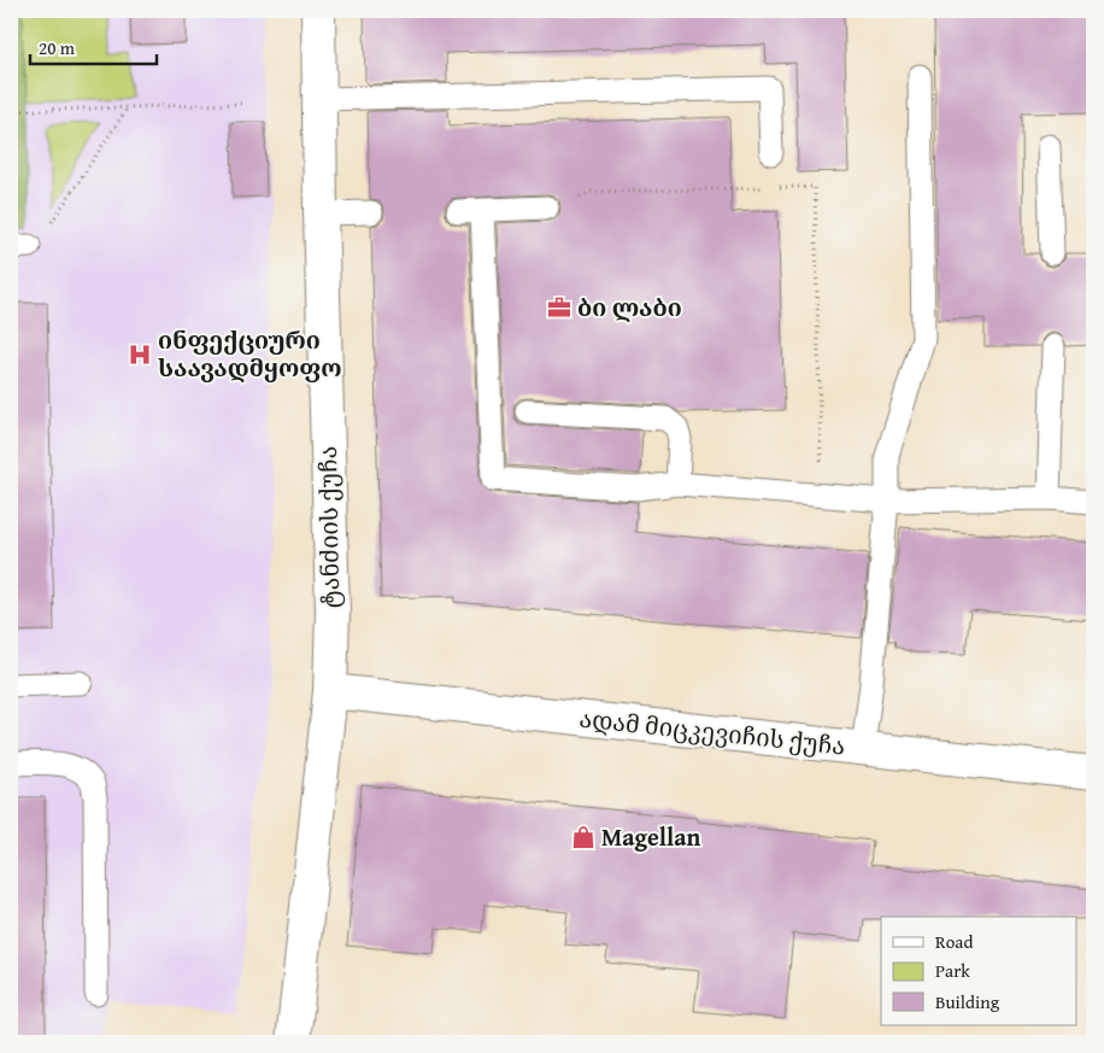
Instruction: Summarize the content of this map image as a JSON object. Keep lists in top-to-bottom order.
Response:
{
  "streets": {
    "main road": ["ტანძიის ქუჩა", "ადამ მიცკევიჩის ქუჩა"]
  },
  "crossings": [
    ["ტანძიის ქუჩა", "ადამ მიცკევიჩის ქუჩა"]
  ],
  "places": {
    "office": ["ბი ლაბი"],
    "hospital": ["ინფექციური საავადმყოფო"],
    "shop": ["Magellan"]
  },
  "legend": ["Road", "Park", "Building"],
  "scale_bar": "20 m"
}
